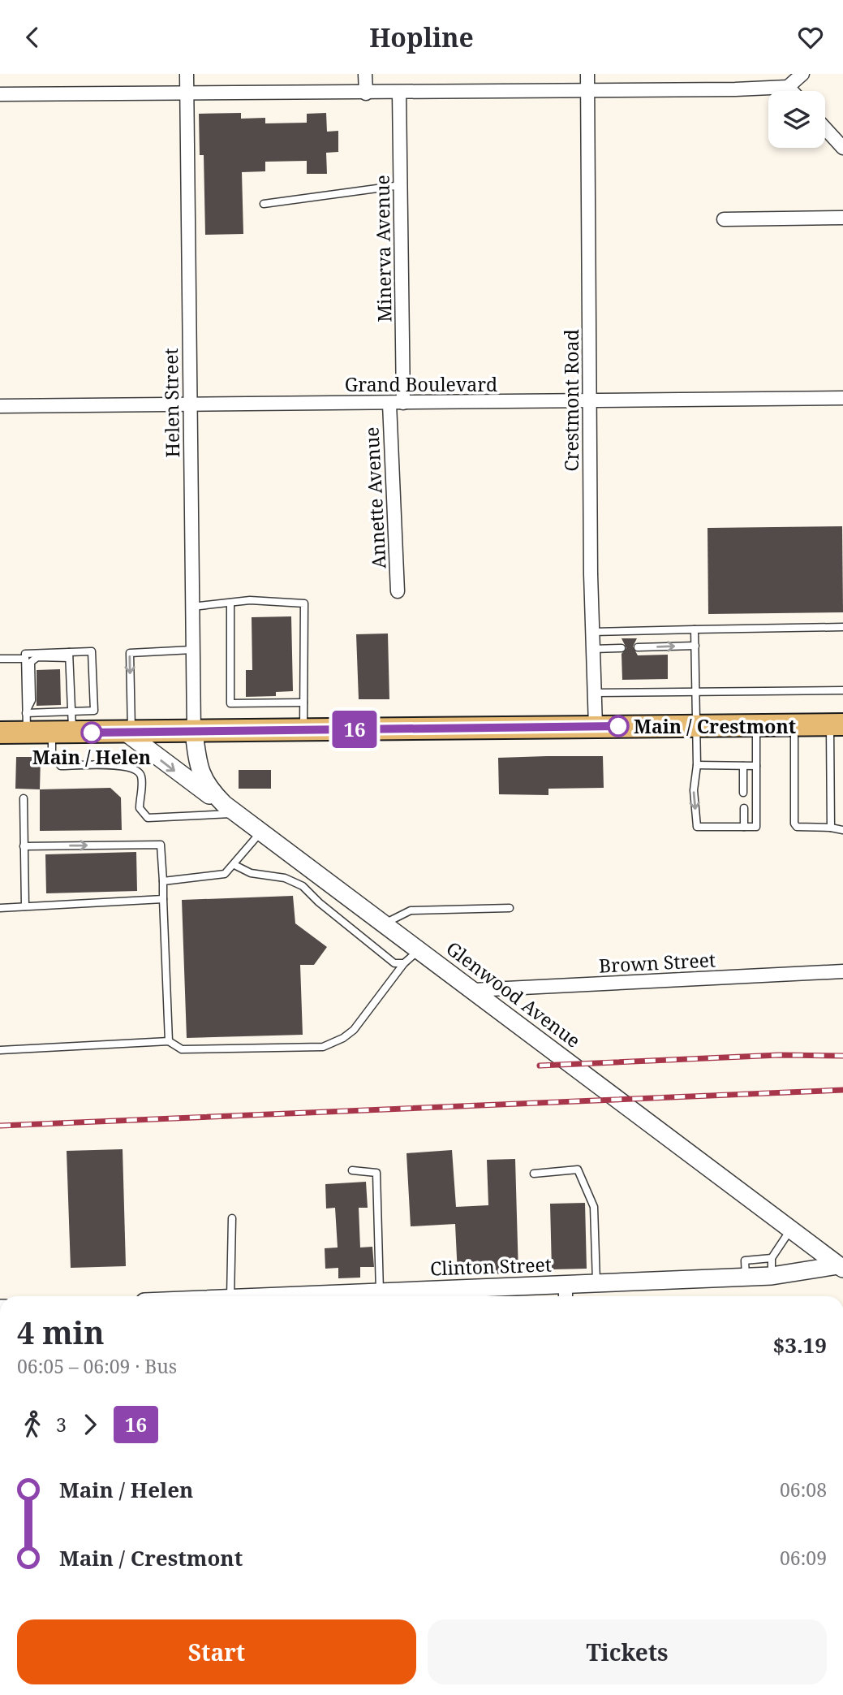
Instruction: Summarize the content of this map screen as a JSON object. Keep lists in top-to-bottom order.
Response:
{
  "streets": {
    "street": [
      "Minerva Avenue",
      "Grand Boulevard",
      "Crestmont Road",
      "Helen Street",
      "Annette Avenue",
      "Brown Street",
      "Glenwood Avenue",
      "Clinton Street"
    ]
  },
  "crossings": [
    ["Minerva Avenue", "Grand Boulevard"],
    ["Minerva Avenue", "Annette Avenue"],
    ["Grand Boulevard", "Crestmont Road"],
    ["Grand Boulevard", "Helen Street"],
    ["Grand Boulevard", "Annette Avenue"],
    ["Helen Street", "Glenwood Avenue"],
    ["Brown Street", "Glenwood Avenue"],
    ["Glenwood Avenue", "Clinton Street"]
  ],
  "places": ["Main / Crestmont", "Main / Helen"],
  "lines": ["bus line 16"],
  "page": {
    "header": "Hopline",
    "on_map": "16",
    "heading": ["4 min", "06:05 – 06:09 · Bus", "$3.19"],
    "legs": ["3", "16"],
    "list": [
      {
        "name": "Main / Helen",
        "value": "06:08"
      },
      {
        "name": "Main / Crestmont",
        "value": "06:09"
      }
    ],
    "buttons": ["Start", "Tickets"]
  }
}
